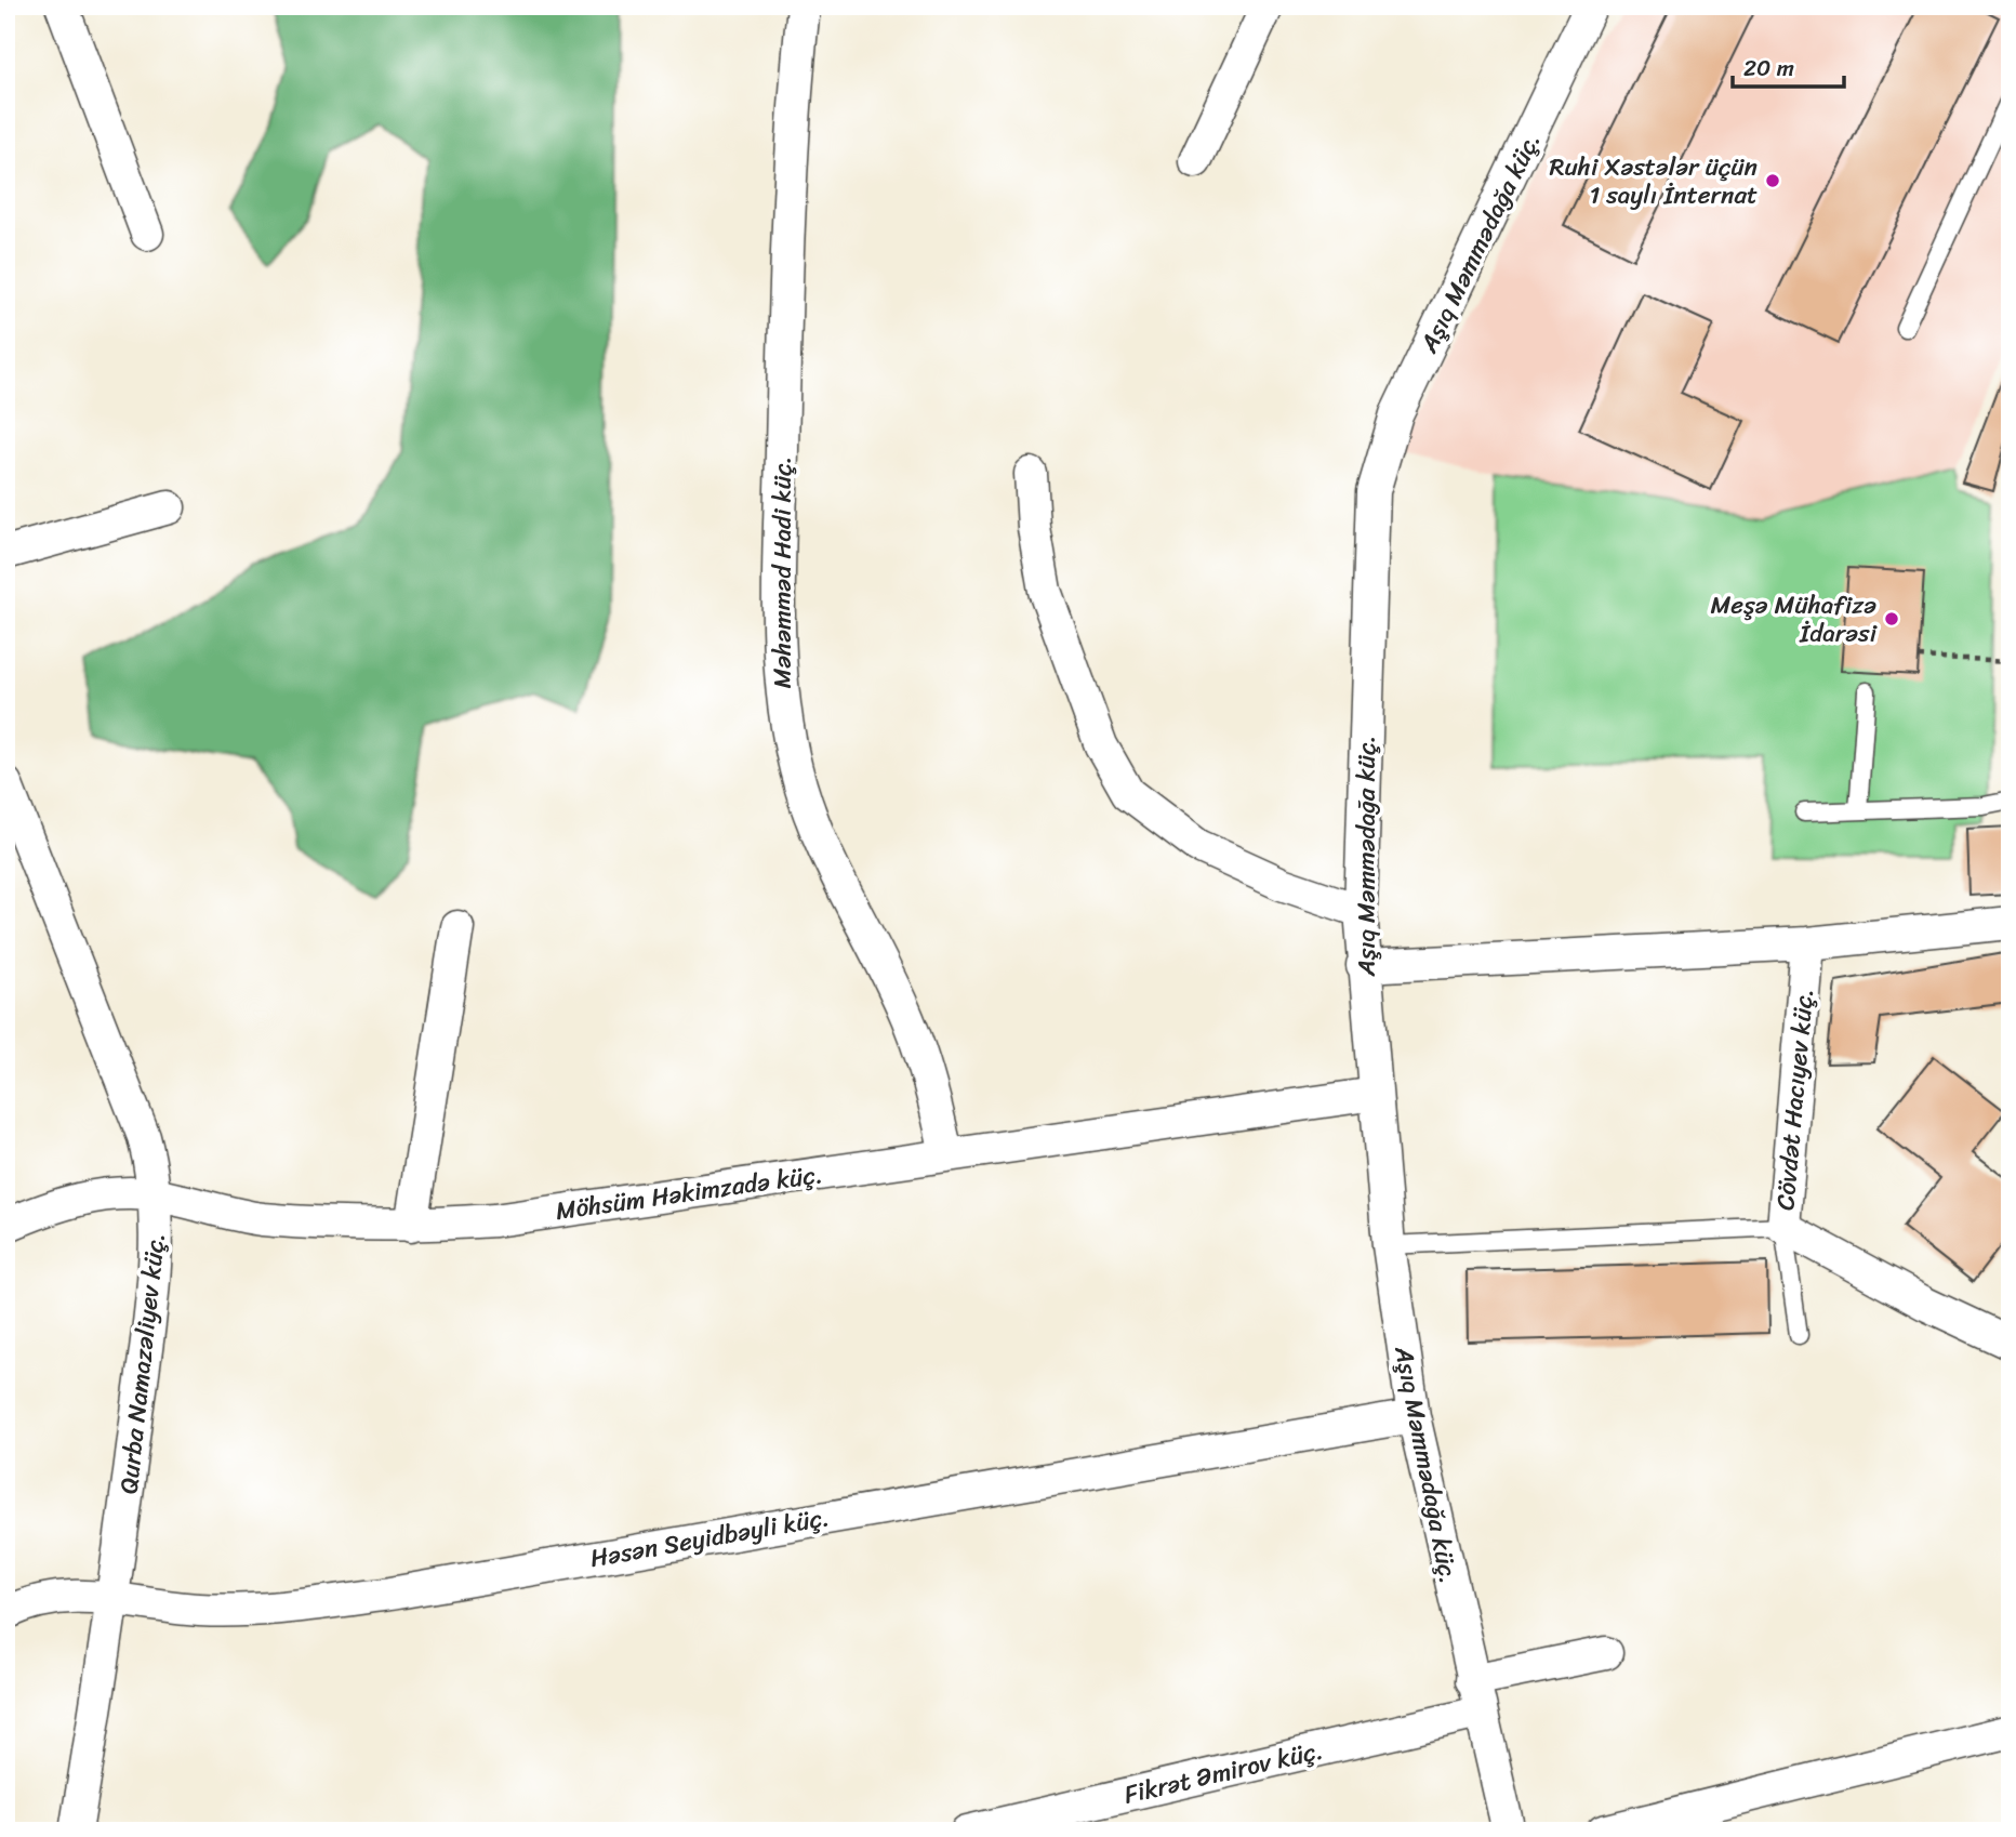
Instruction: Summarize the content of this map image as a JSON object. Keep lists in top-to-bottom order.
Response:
{
  "streets": {
    "street": [
      "Aşıq Məmmədağa küç.",
      "Məhəmməd Hadi küç.",
      "Cövdət Hacıyev küç.",
      "Möhsüm Həkimzadə küç.",
      "Qurba Namazəliyev küç.",
      "Həsən Seyidbəyli küç.",
      "Fikrət Əmirov küç."
    ]
  },
  "crossings": [
    ["Aşıq Məmmədağa küç.", "Möhsüm Həkimzadə küç."],
    ["Aşıq Məmmədağa küç.", "Həsən Seyidbəyli küç."],
    ["Aşıq Məmmədağa küç.", "Fikrət Əmirov küç."],
    ["Məhəmməd Hadi küç.", "Möhsüm Həkimzadə küç."],
    ["Möhsüm Həkimzadə küç.", "Qurba Namazəliyev küç."],
    ["Qurba Namazəliyev küç.", "Həsən Seyidbəyli küç."]
  ],
  "places": ["Ruhi Xəstələr üçün 1 saylı İnternat", "Meşə Mühafizə İdarəsi"],
  "scale_bar": "20 m"
}
